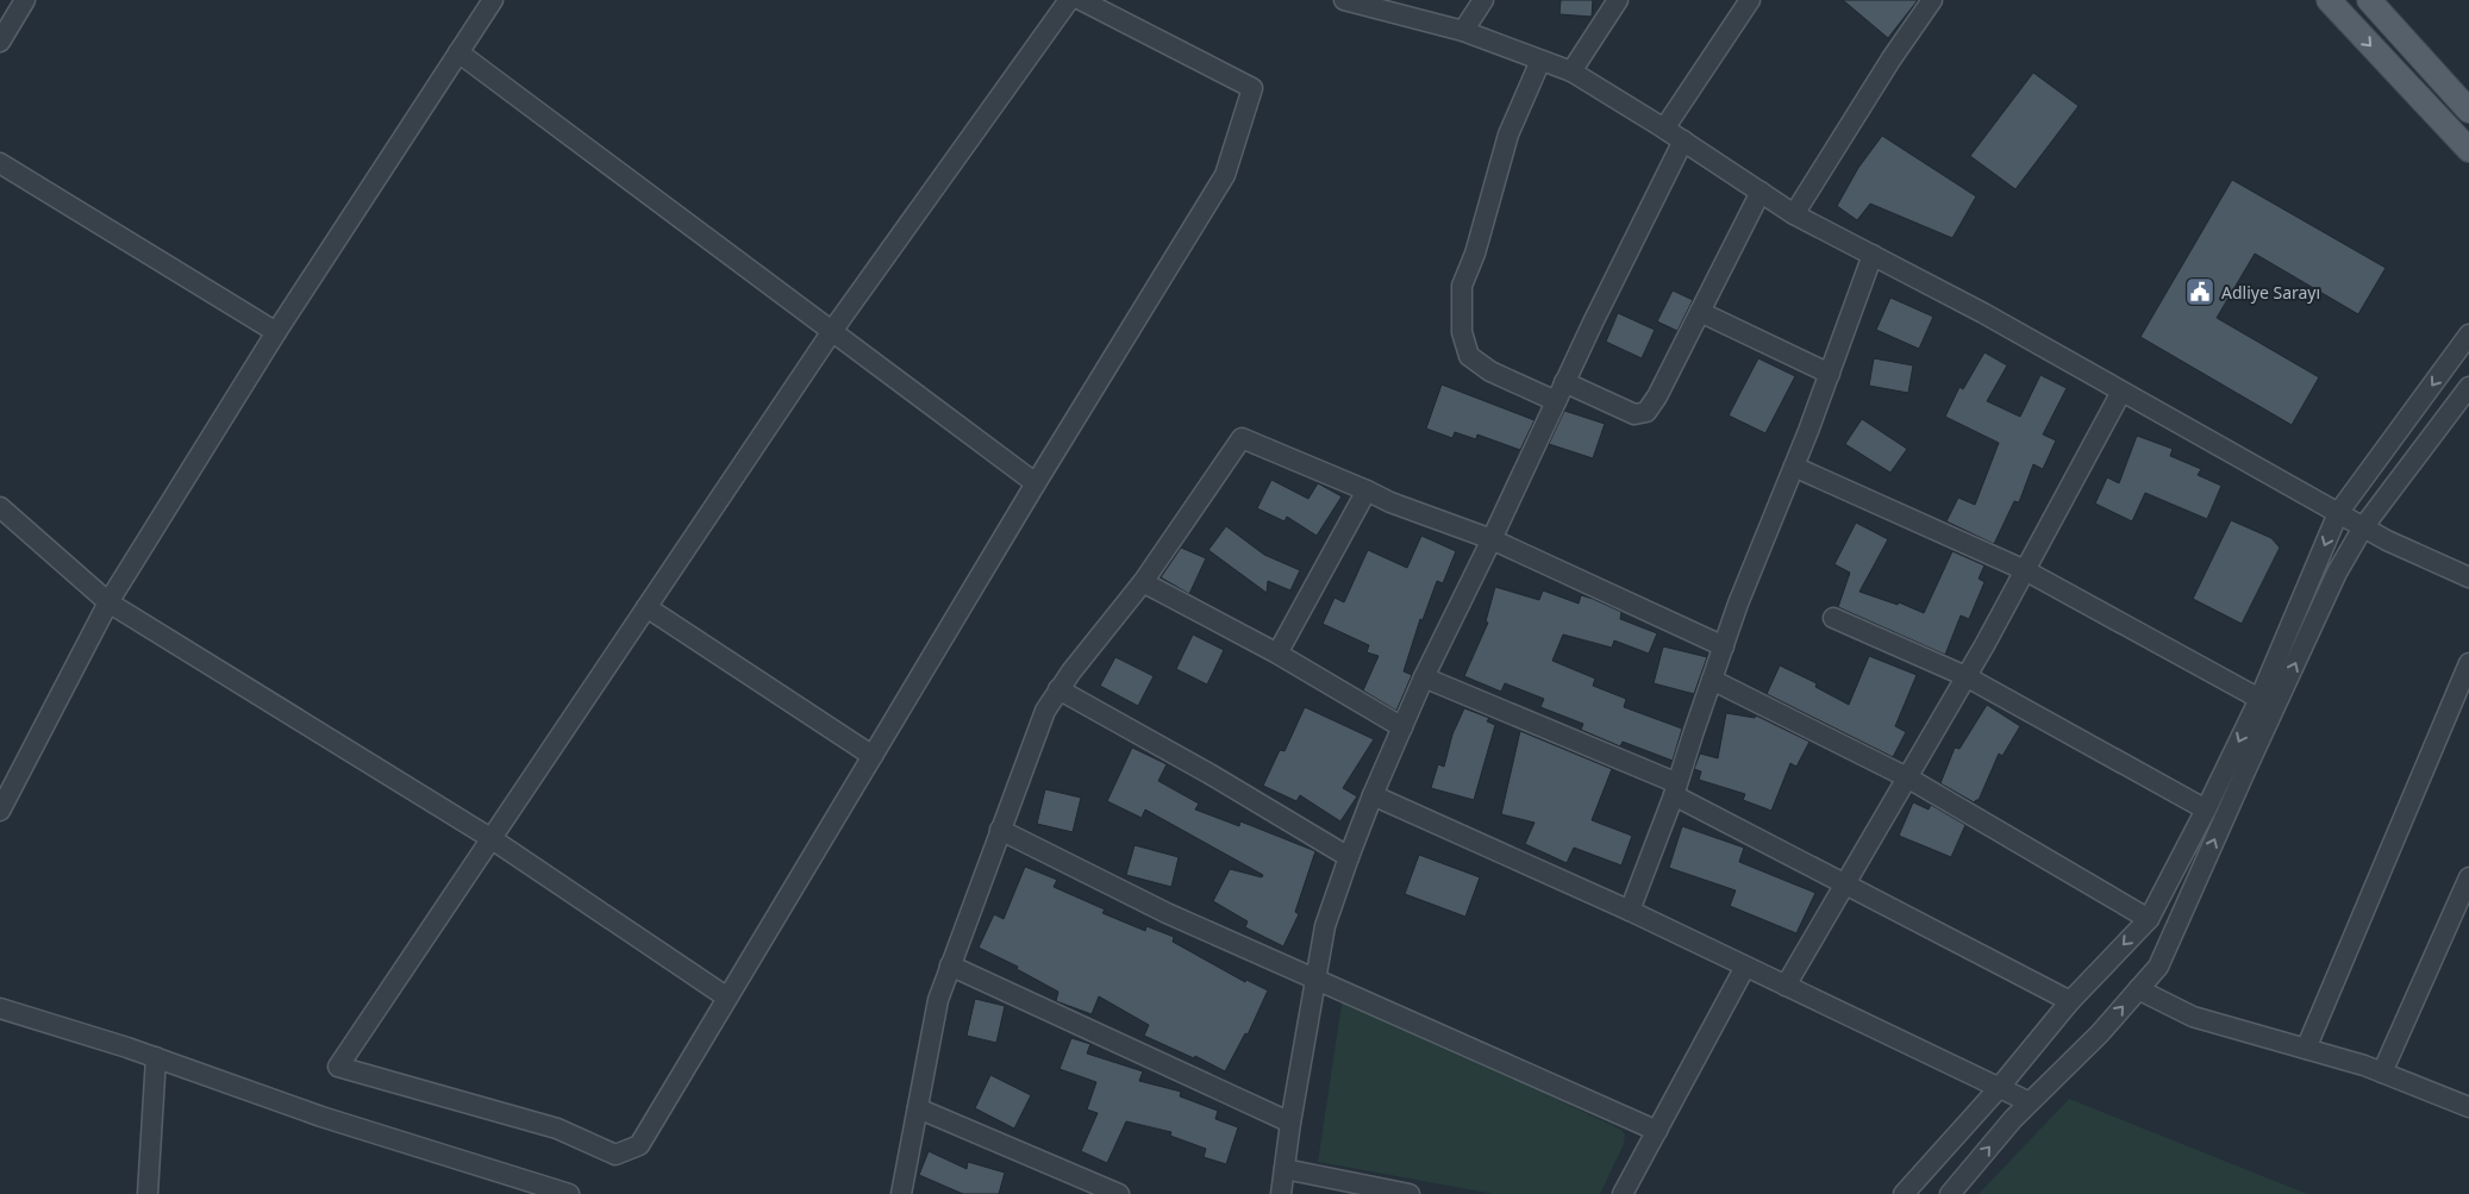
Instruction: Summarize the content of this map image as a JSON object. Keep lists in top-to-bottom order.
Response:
{
  "places": {
    "public building": ["Adliye Sarayı"]
  }
}
